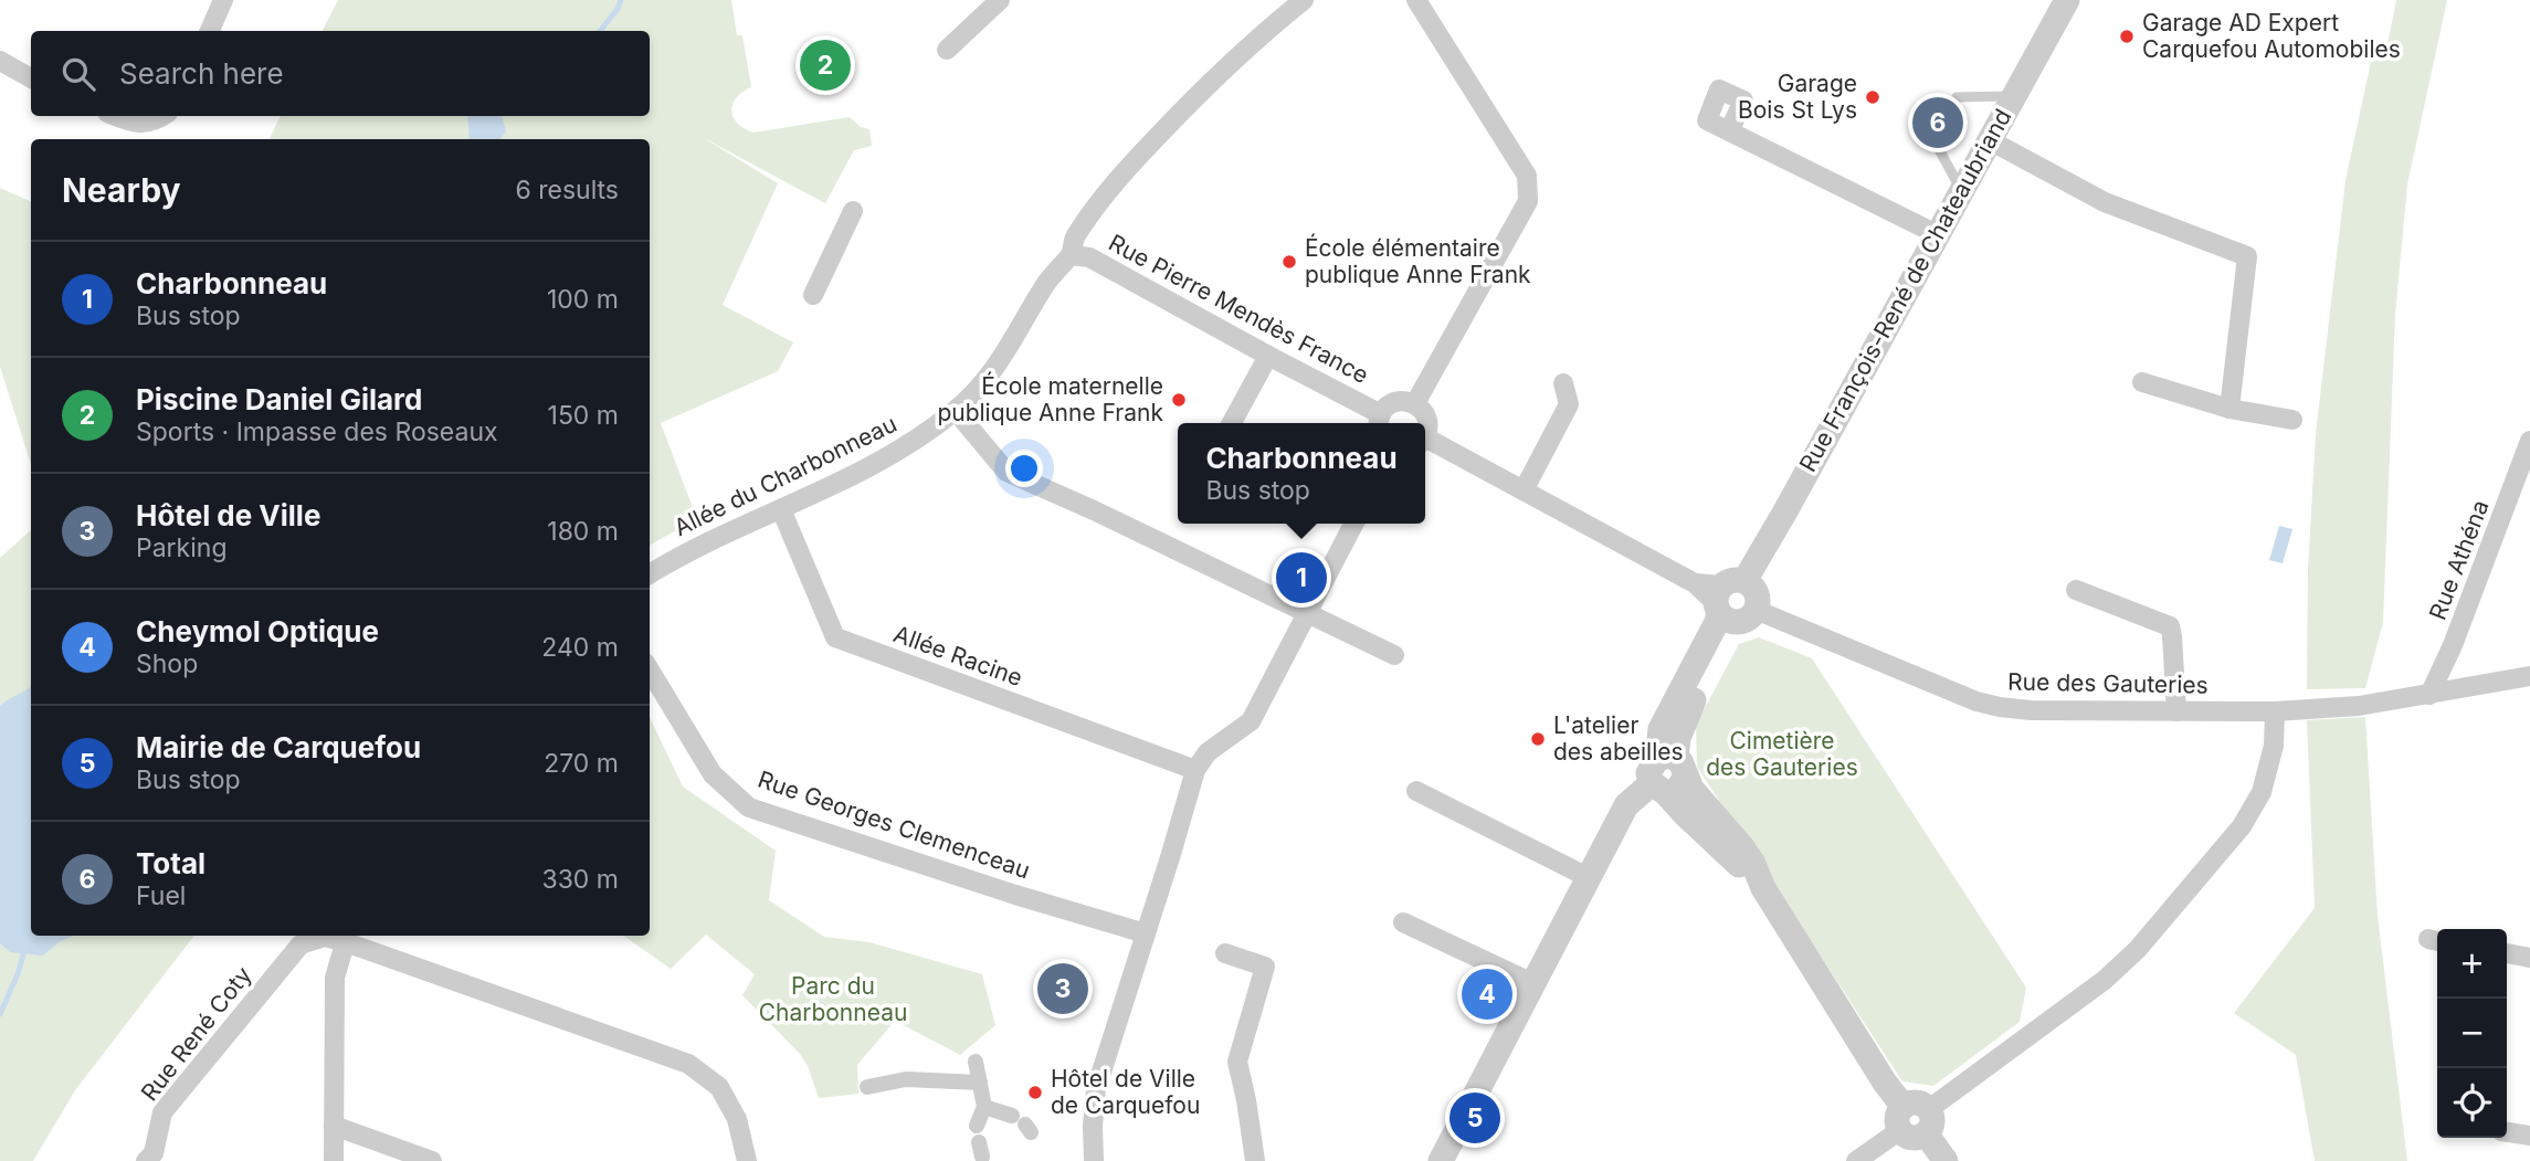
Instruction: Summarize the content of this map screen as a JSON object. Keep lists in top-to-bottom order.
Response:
{
  "streets": {
    "street": [
      "Rue François-René de Chateaubriand",
      "Rue Pierre Mendès France",
      "Allée du Charbonneau",
      "Rue Athéna",
      "Allée Racine",
      "Rue des Gauteries",
      "Rue Georges Clemenceau",
      "Rue René Coty"
    ]
  },
  "crossings": [
    ["Rue François-René de Chateaubriand", "Rue des Gauteries"],
    ["Rue Pierre Mendès France", "Allée du Charbonneau"],
    ["Allée du Charbonneau", "Allée Racine"],
    ["Rue Athéna", "Rue des Gauteries"]
  ],
  "parks": ["Cimetière des Gauteries", "Parc du Charbonneau"],
  "places": [
    "Garage AD Expert Carquefou Automobiles",
    "Garage Bois St Lys",
    "École élémentaire publique Anne Frank",
    "École maternelle publique Anne Frank",
    "L'atelier des abeilles",
    "Hôtel de Ville de Carquefou"
  ],
  "page": {
    "search": "Search here",
    "pins": [
      "2",
      "6",
      "1",
      "3",
      "4",
      "5"
    ],
    "heading": ["Nearby", "6 results"],
    "list": [
      {
        "mark": "1",
        "name": "Charbonneau",
        "note": "Bus stop",
        "value": "100 m"
      },
      {
        "mark": "2",
        "name": "Piscine Daniel Gilard",
        "note": "Sports · Impasse des Roseaux",
        "value": "150 m"
      },
      {
        "mark": "3",
        "name": "Hôtel de Ville",
        "note": "Parking",
        "value": "180 m"
      },
      {
        "mark": "4",
        "name": "Cheymol Optique",
        "note": "Shop",
        "value": "240 m"
      },
      {
        "mark": "5",
        "name": "Mairie de Carquefou",
        "note": "Bus stop",
        "value": "270 m"
      },
      {
        "mark": "6",
        "name": "Total",
        "note": "Fuel",
        "value": "330 m"
      }
    ],
    "popup": ["Charbonneau", "Bus stop"],
    "map_buttons": ["+", "−"]
  }
}
